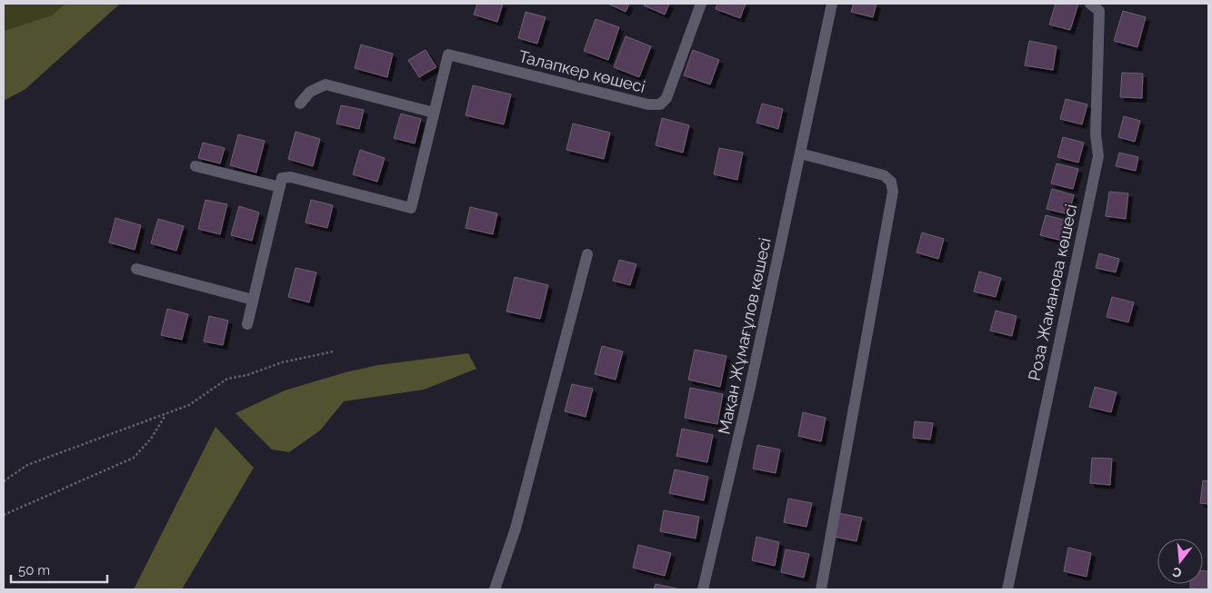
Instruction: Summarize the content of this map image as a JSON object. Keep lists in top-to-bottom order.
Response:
{
  "streets": {
    "street": ["Талапкер көшесі", "Роза Жаманова көшесі", "Мақан Жұмағұлов көшесі"]
  },
  "scale_bar": "50 m",
  "north": "bottom"
}
